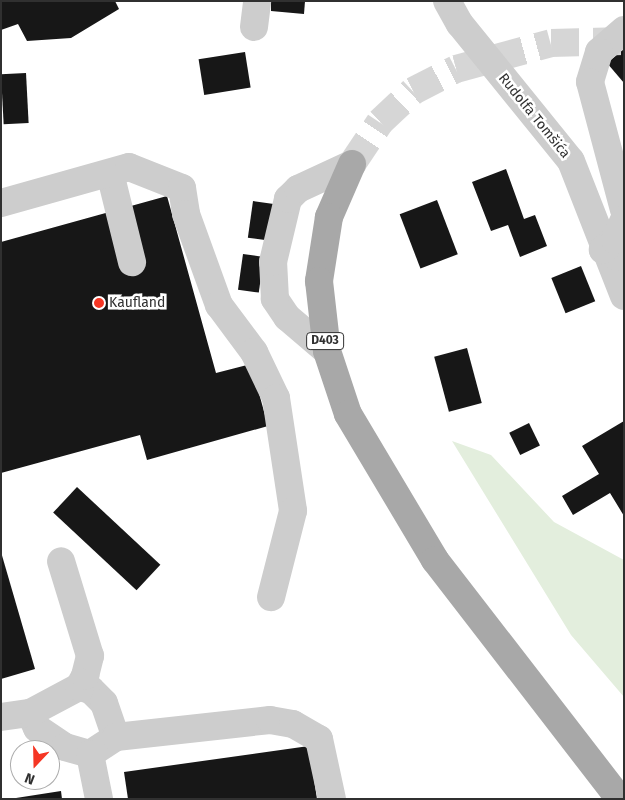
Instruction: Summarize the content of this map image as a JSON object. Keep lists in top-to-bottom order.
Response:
{
  "streets": {
    "main road": ["D403"],
    "street": ["Rudolfa Tomšića"]
  },
  "places": ["Kaufland"],
  "north": "bottom"
}
